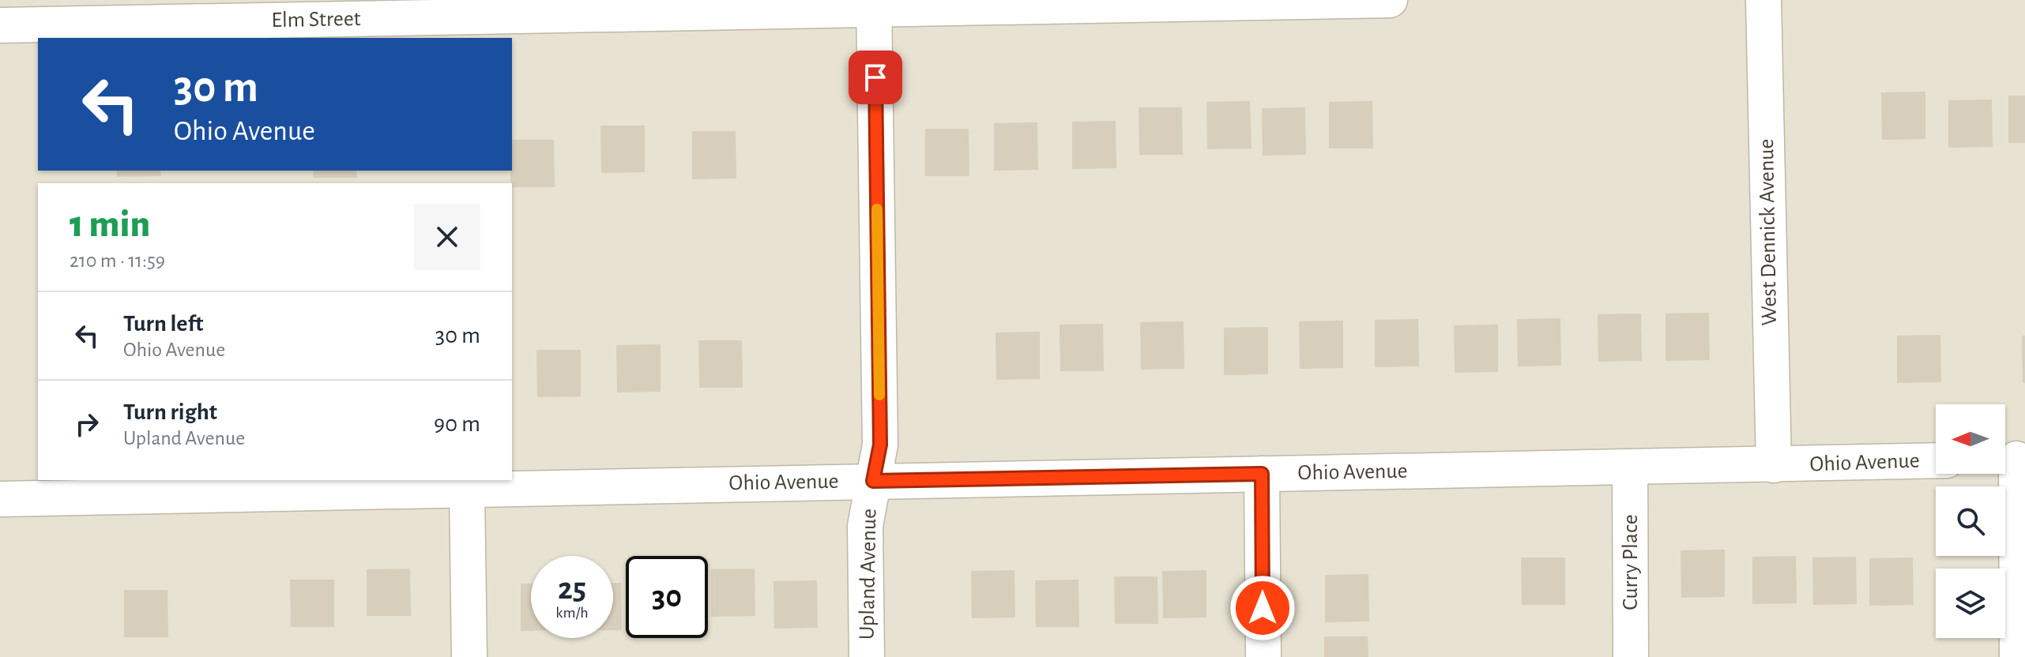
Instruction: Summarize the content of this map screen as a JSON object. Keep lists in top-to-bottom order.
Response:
{
  "streets": {
    "street": [
      "Elm Street",
      "West Dennick Avenue",
      "Ohio Avenue",
      "Curry Place",
      "Upland Avenue"
    ]
  },
  "crossings": [
    ["Elm Street", "Upland Avenue"],
    ["West Dennick Avenue", "Ohio Avenue"],
    ["Ohio Avenue", "Curry Place"],
    ["Ohio Avenue", "Upland Avenue"]
  ],
  "north": "left",
  "page": {
    "turn": ["30 m", "Ohio Avenue"],
    "heading": ["1 min", "210 m · 11:59"],
    "list": [
      {
        "name": "Turn left",
        "note": "Ohio Avenue",
        "value": "30 m"
      },
      {
        "name": "Turn right",
        "note": "Upland Avenue",
        "value": "90 m"
      }
    ],
    "speed": "25 km/h",
    "limit": "30"
  }
}
